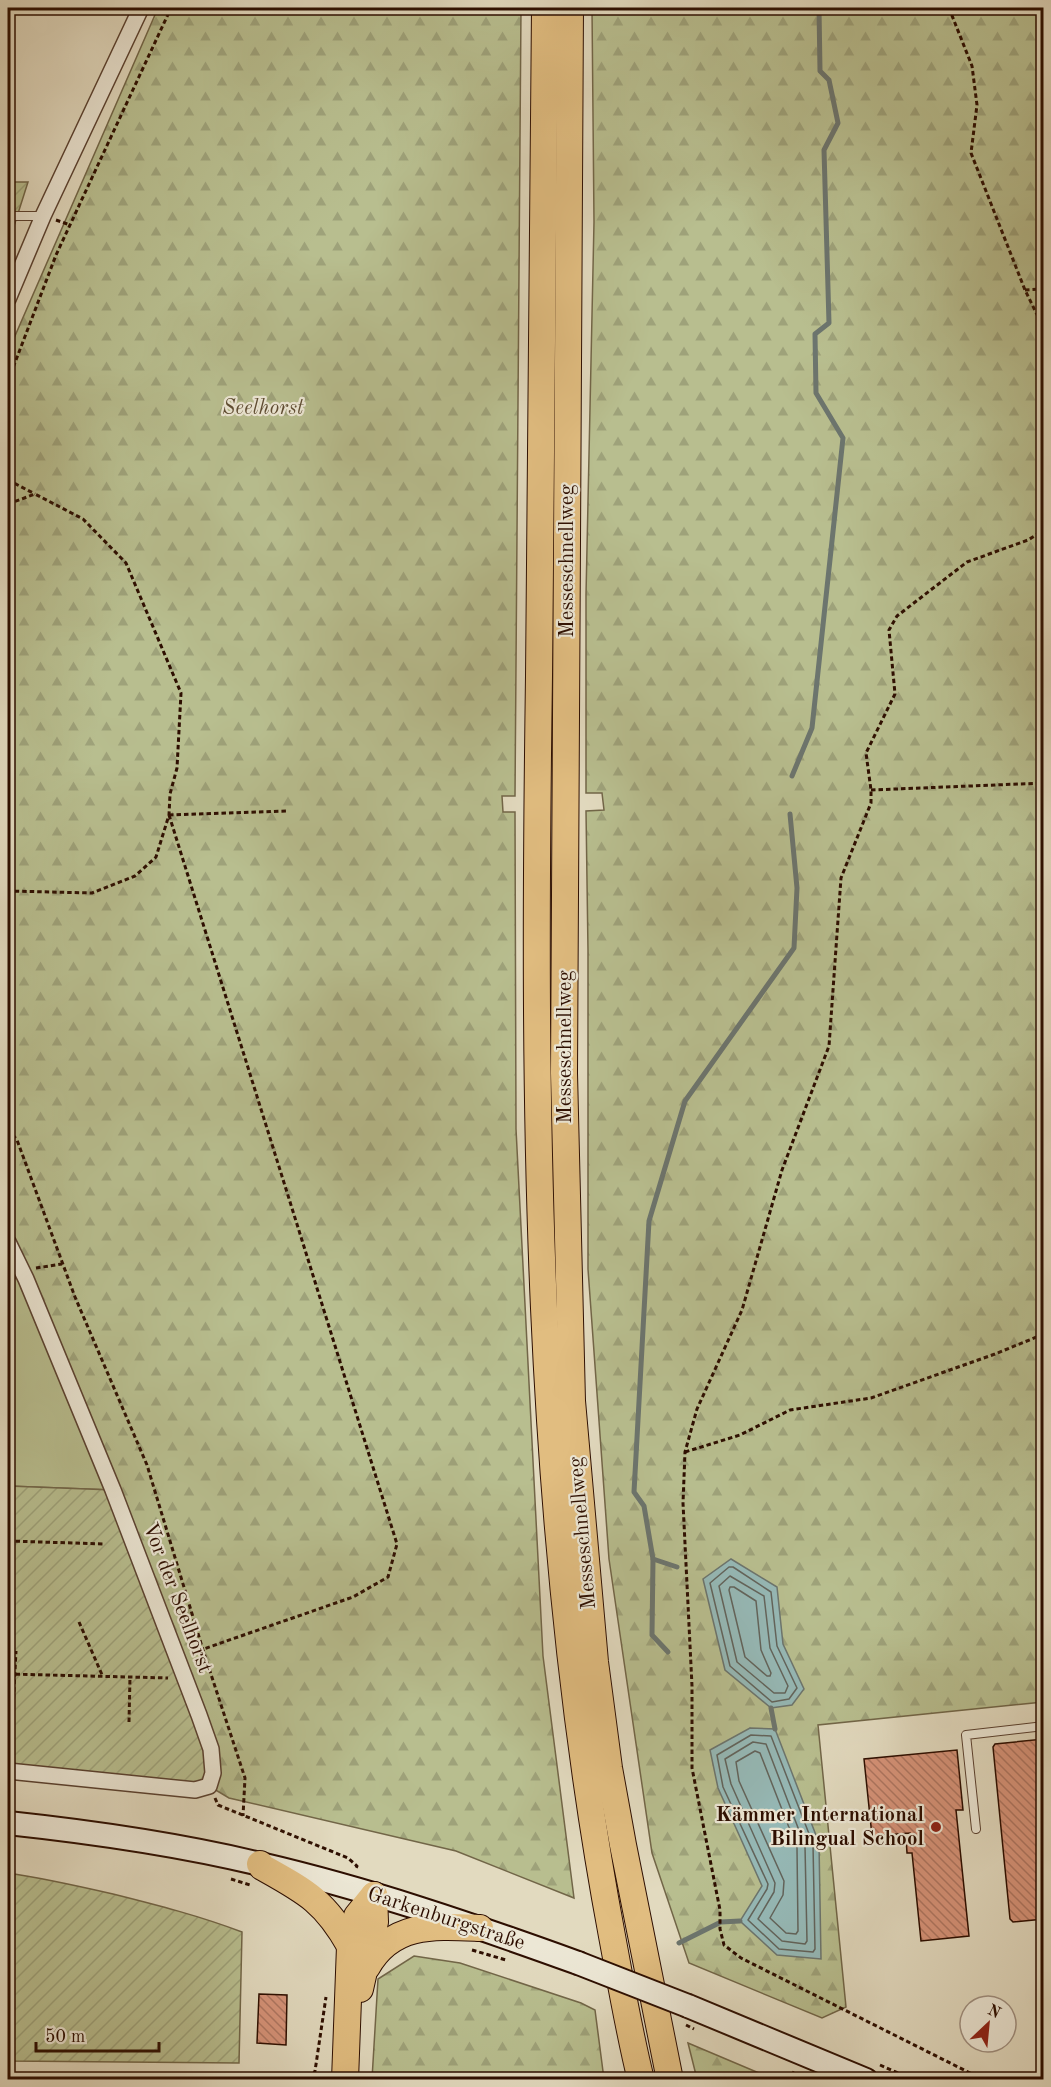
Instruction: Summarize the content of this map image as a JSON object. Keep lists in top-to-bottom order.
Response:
{
  "streets": {
    "highway": ["Messeschnellweg"],
    "main road": ["Garkenburgstraße"],
    "street": ["Vor der Seelhorst"]
  },
  "parks": ["Seelhorst"],
  "places": ["Kämmer International Bilingual School"],
  "scale_bar": "50 m",
  "north": "top right"
}
